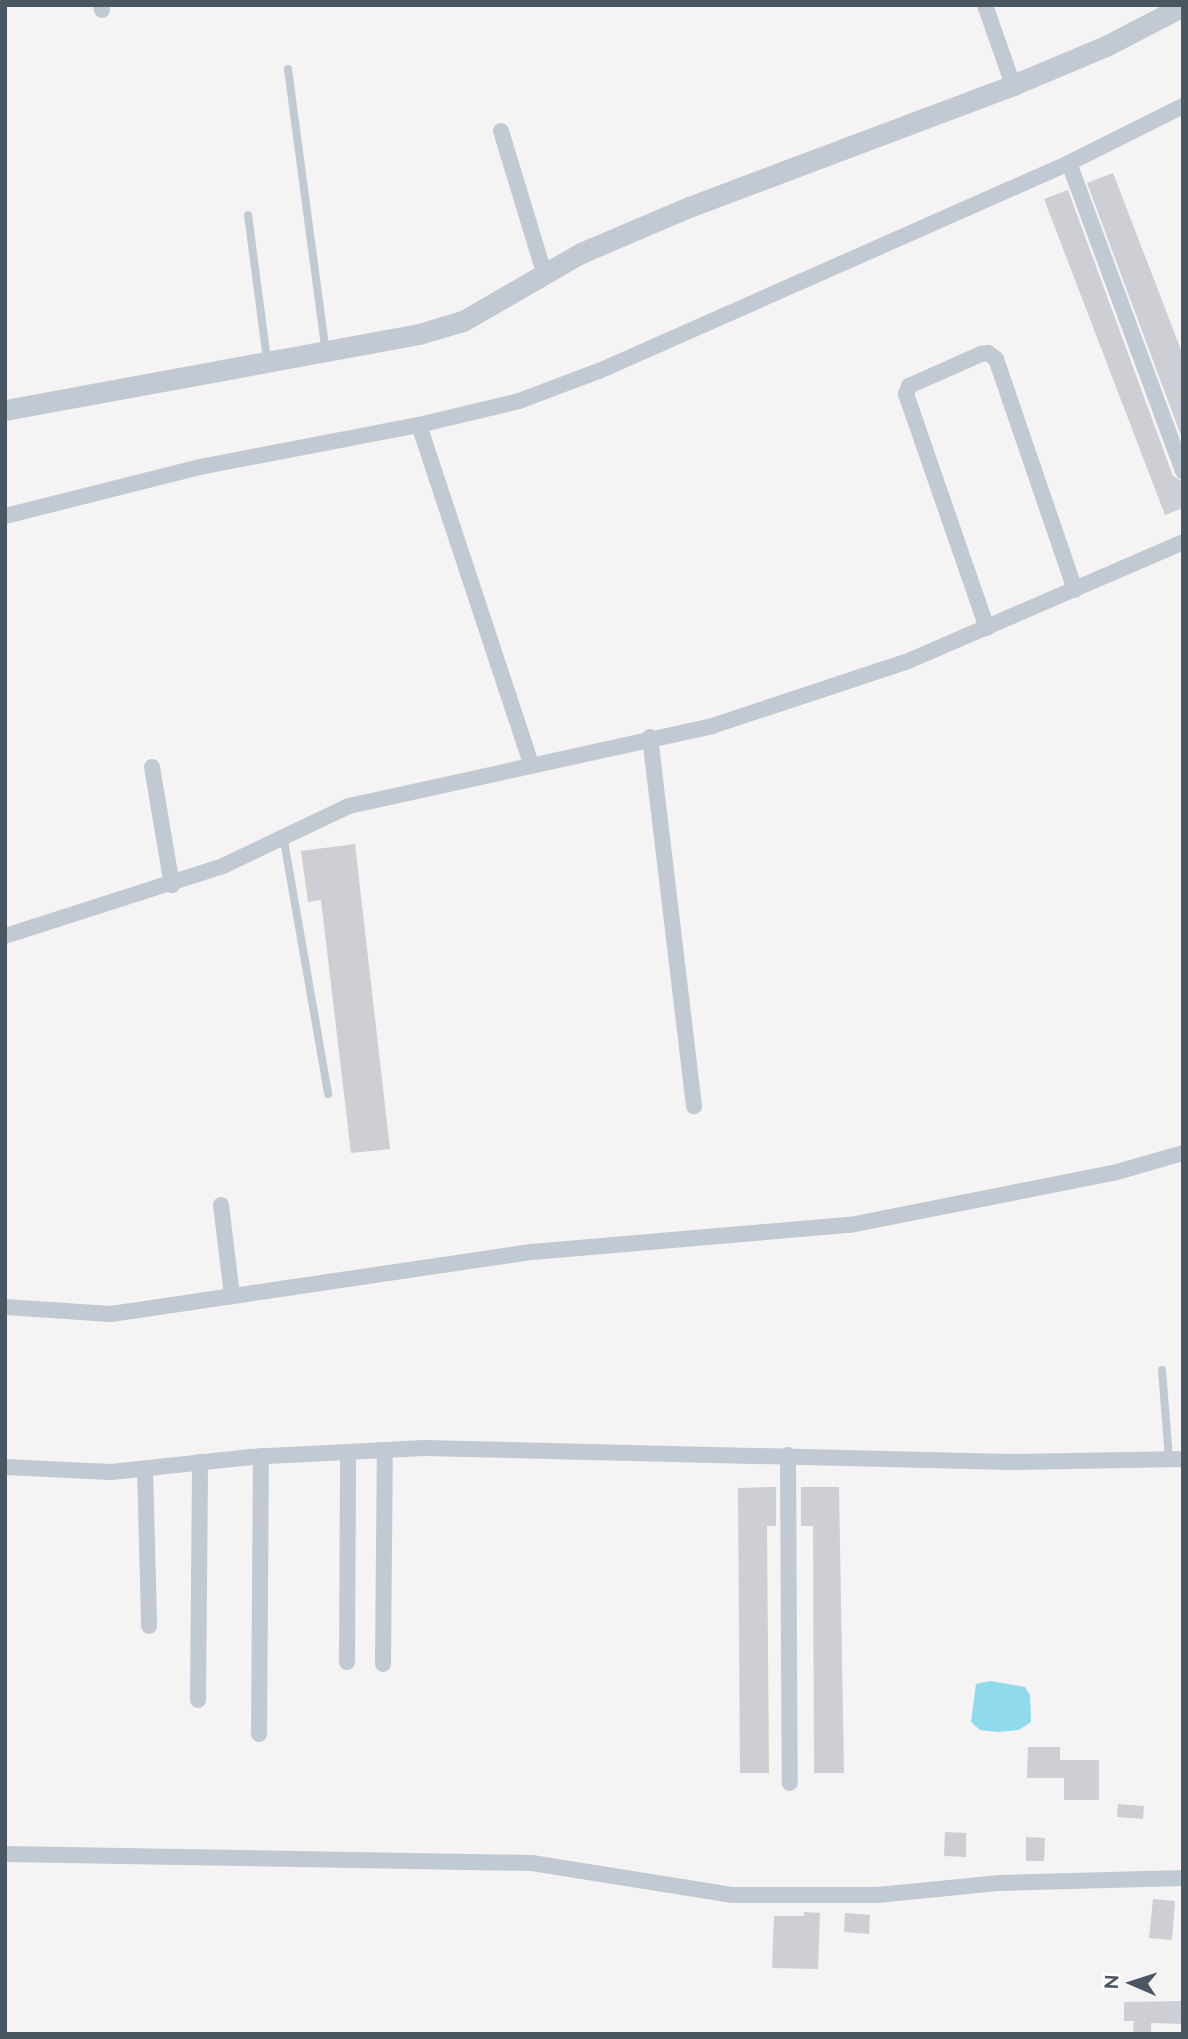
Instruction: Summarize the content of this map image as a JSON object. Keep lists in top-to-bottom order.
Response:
{
  "north": "left"
}
